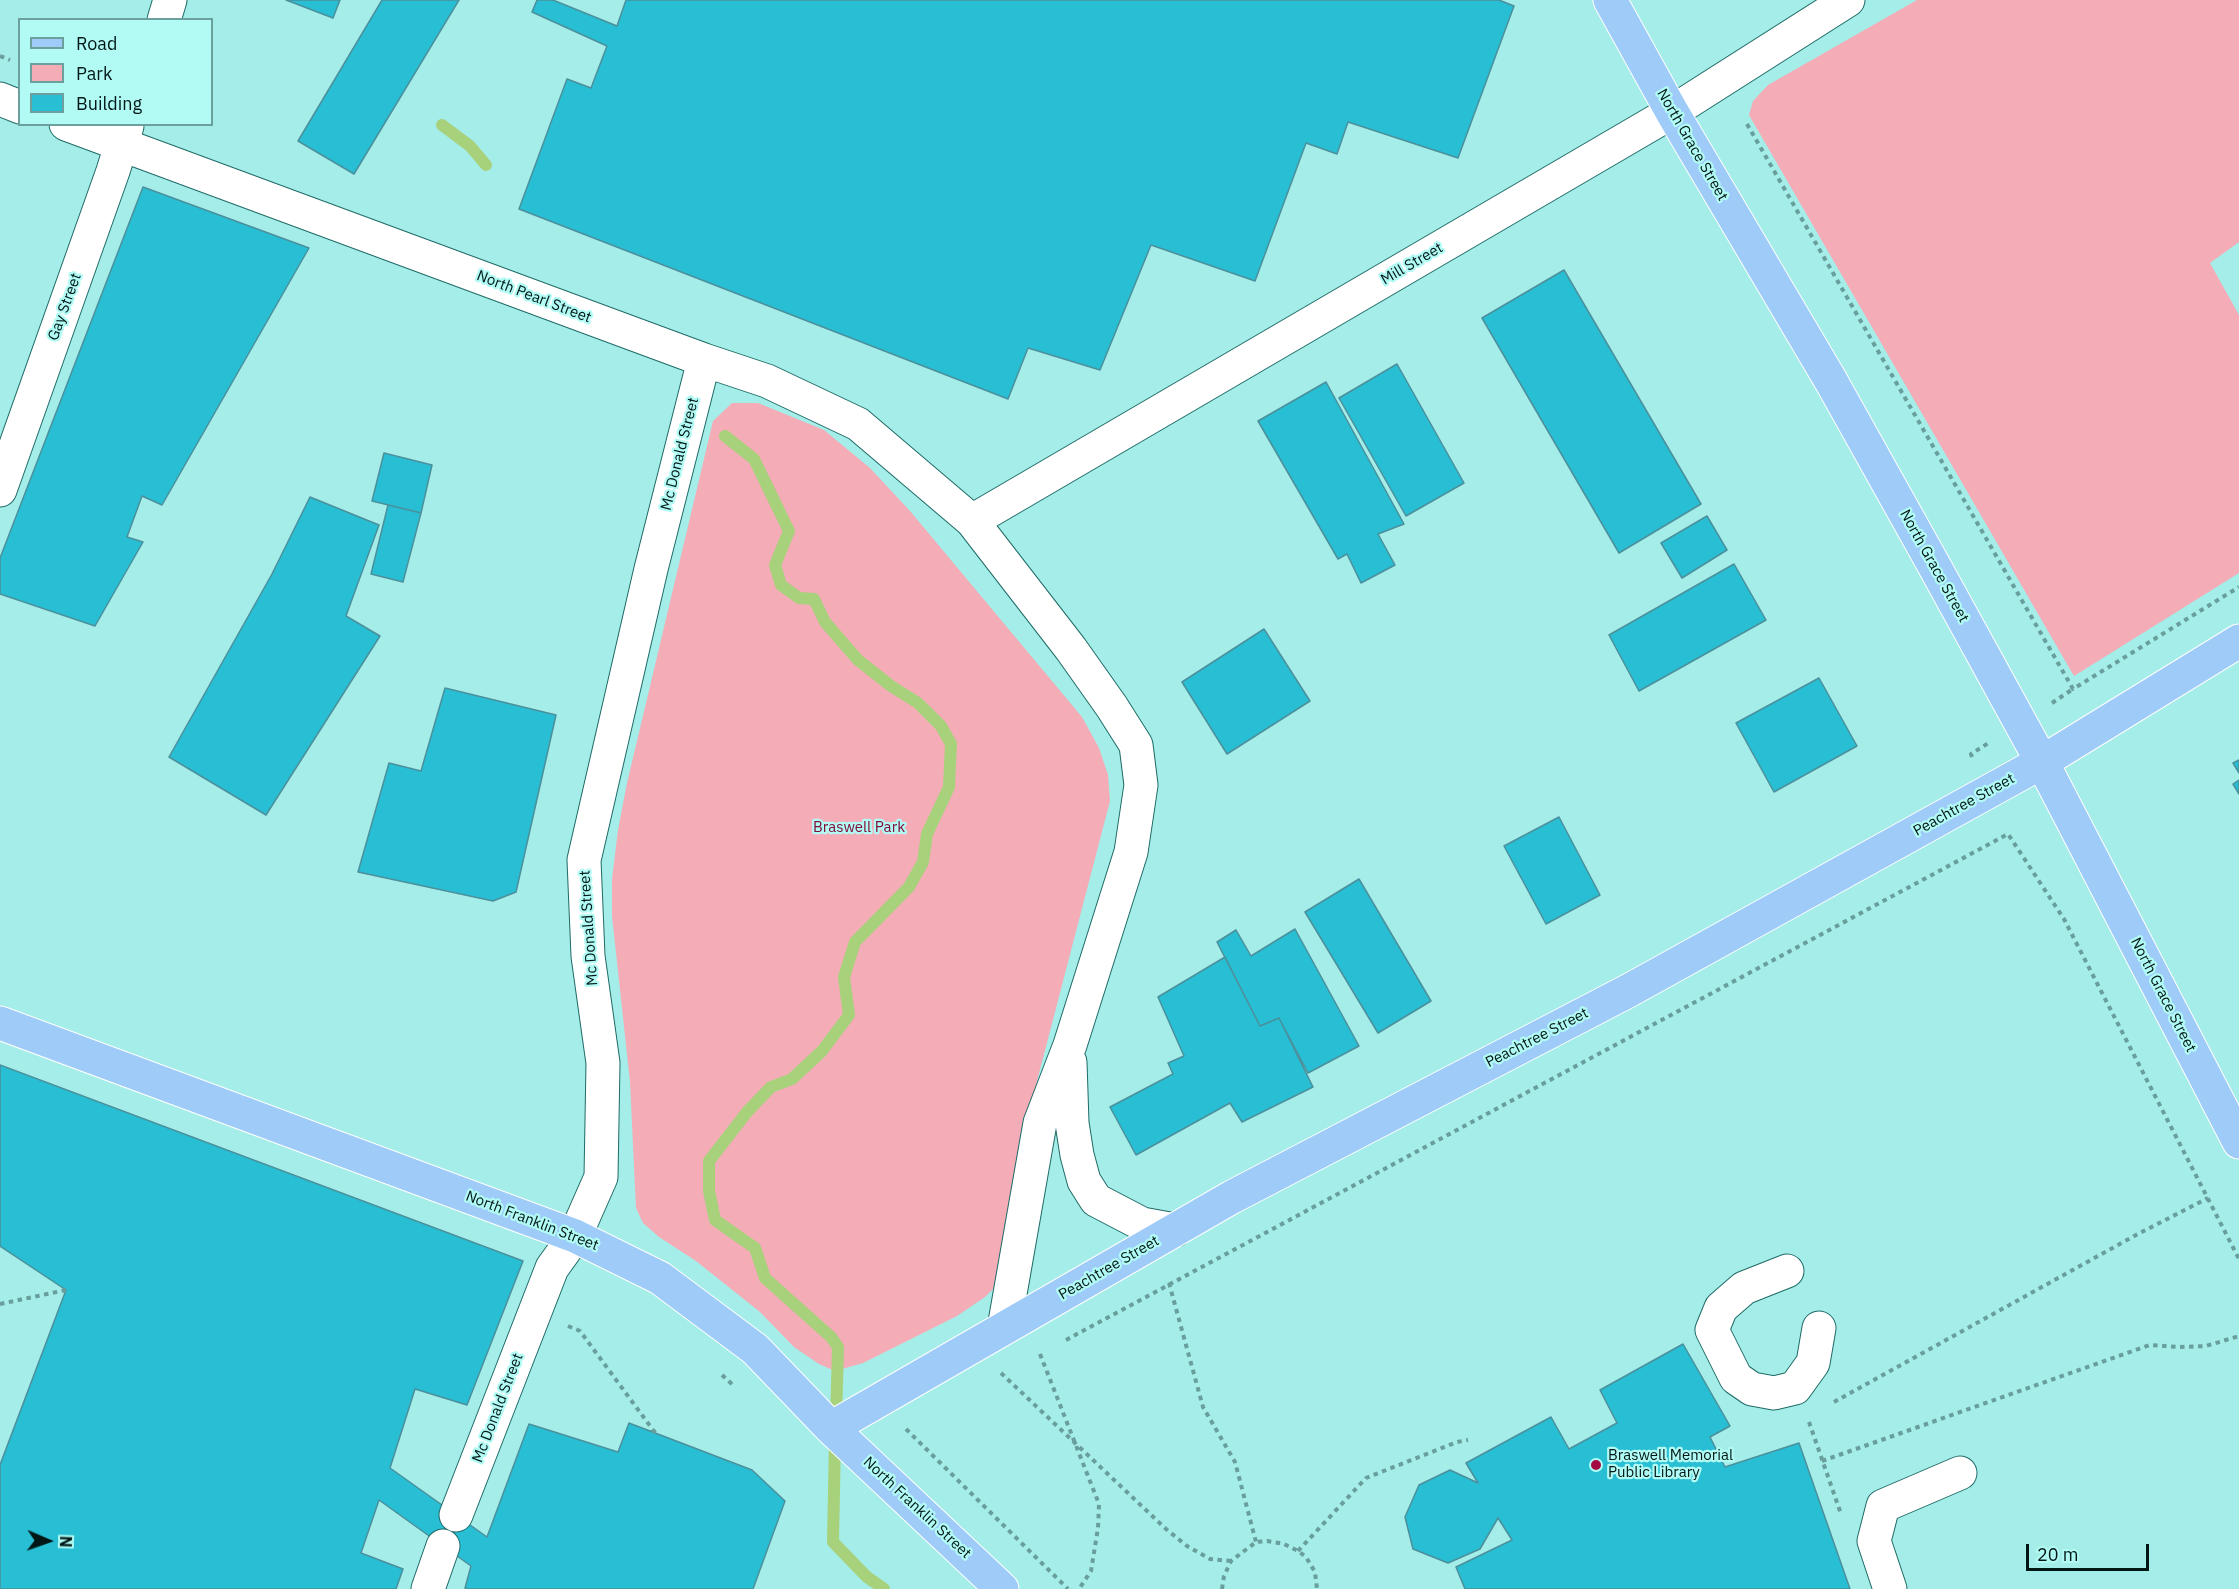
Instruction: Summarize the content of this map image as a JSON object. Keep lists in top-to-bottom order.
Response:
{
  "streets": {
    "main road": ["North Grace Street", "Peachtree Street", "North Franklin Street"],
    "street": [
      "Mill Street",
      "North Pearl Street",
      "Gay Street",
      "Mc Donald Street"
    ]
  },
  "crossings": [
    ["North Grace Street", "Mill Street"],
    ["North Grace Street", "Peachtree Street"],
    ["Mill Street", "North Pearl Street"],
    ["North Pearl Street", "Gay Street"],
    ["North Pearl Street", "Mc Donald Street"],
    ["North Pearl Street", "Peachtree Street"],
    ["Mc Donald Street", "North Franklin Street"],
    ["Peachtree Street", "North Franklin Street"]
  ],
  "parks": ["Braswell Park"],
  "places": ["Braswell Memorial Public Library"],
  "legend": ["Road", "Park", "Building"],
  "scale_bar": "20 m",
  "north": "right"
}
